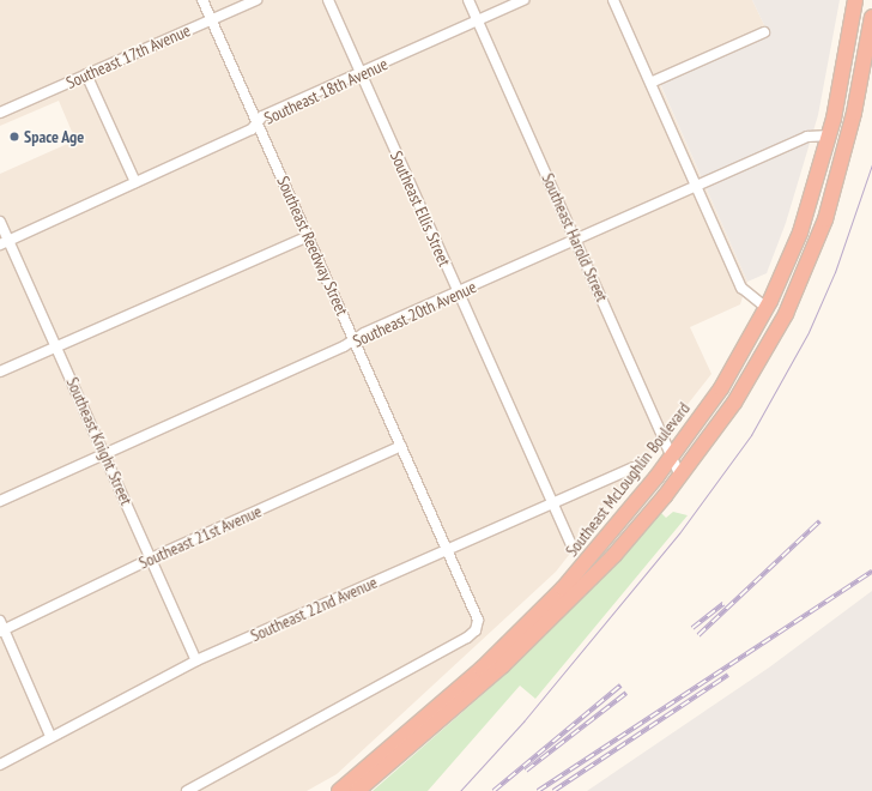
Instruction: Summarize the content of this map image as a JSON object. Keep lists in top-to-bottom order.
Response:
{
  "streets": {
    "highway": ["Southeast McLoughlin Boulevard"],
    "street": [
      "Southeast 17th Avenue",
      "Southeast 18th Avenue",
      "Southeast Ellis Street",
      "Southeast Harold Street",
      "Southeast Reedway Street",
      "Southeast 20th Avenue",
      "Southeast Knight Street",
      "Southeast 21st Avenue",
      "Southeast 22nd Avenue"
    ]
  },
  "crossings": [
    ["Southeast 17th Avenue", "Southeast Reedway Street"],
    ["Southeast 18th Avenue", "Southeast Ellis Street"],
    ["Southeast 18th Avenue", "Southeast Harold Street"],
    ["Southeast 18th Avenue", "Southeast Reedway Street"],
    ["Southeast 18th Avenue", "Southeast Knight Street"],
    ["Southeast Ellis Street", "Southeast 20th Avenue"],
    ["Southeast Ellis Street", "Southeast 22nd Avenue"],
    ["Southeast Harold Street", "Southeast 20th Avenue"],
    ["Southeast Harold Street", "Southeast McLoughlin Boulevard"],
    ["Southeast Reedway Street", "Southeast 20th Avenue"],
    ["Southeast Reedway Street", "Southeast 21st Avenue"],
    ["Southeast Reedway Street", "Southeast 22nd Avenue"],
    ["Southeast 20th Avenue", "Southeast Knight Street"],
    ["Southeast 20th Avenue", "Southeast McLoughlin Boulevard"],
    ["Southeast Knight Street", "Southeast 21st Avenue"],
    ["Southeast Knight Street", "Southeast 22nd Avenue"]
  ],
  "places": ["Space Age"]
}
